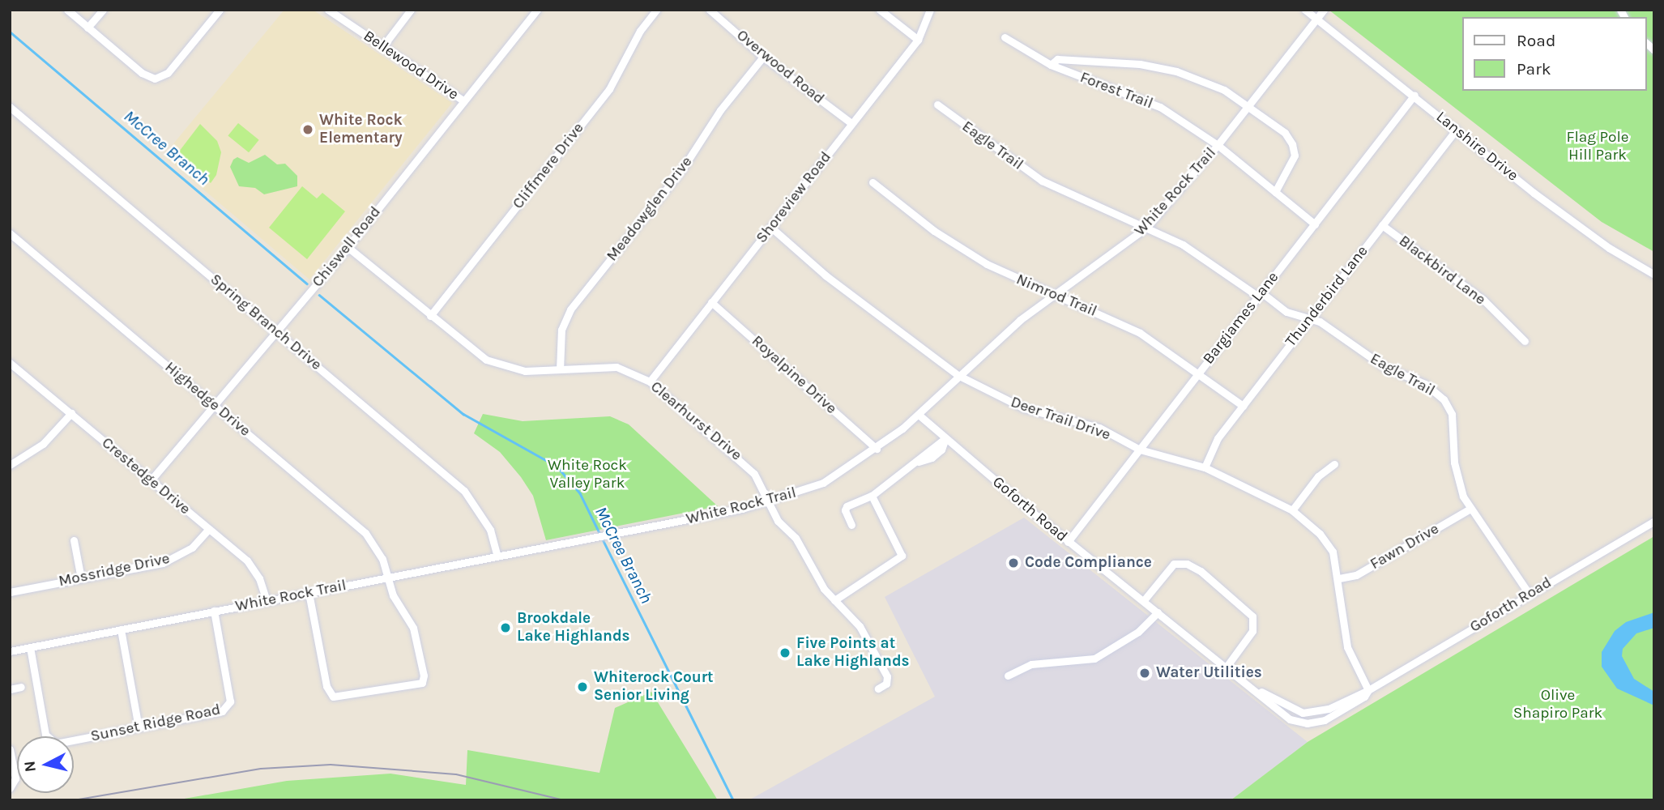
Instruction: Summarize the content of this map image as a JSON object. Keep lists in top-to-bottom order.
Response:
{
  "streets": {
    "street": [
      "Bellewood Drive",
      "Overwood Road",
      "Forest Trail",
      "Eagle Trail",
      "Lanshire Drive",
      "Cliffmere Drive",
      "White Rock Trail",
      "Shoreview Road",
      "Meadowglen Drive",
      "Chiswell Road",
      "Blackbird Lane",
      "Nimrod Trail",
      "Thunderbird Lane",
      "Bargiames Lane",
      "Spring Branch Drive",
      "Royalpine Drive",
      "Highedge Drive",
      "Deer Trail Drive",
      "Clearhurst Drive",
      "Crestedge Drive",
      "Goforth Road",
      "Fawn Drive",
      "Mossridge Drive",
      "Sunset Ridge Road"
    ]
  },
  "crossings": [
    ["Bellewood Drive", "Chiswell Road"],
    ["Overwood Road", "Shoreview Road"],
    ["Overwood Road", "Meadowglen Drive"],
    ["Forest Trail", "White Rock Trail"],
    ["Forest Trail", "Bargiames Lane"],
    ["Eagle Trail", "White Rock Trail"],
    ["Eagle Trail", "Thunderbird Lane"],
    ["Eagle Trail", "Bargiames Lane"],
    ["Eagle Trail", "Goforth Road"],
    ["Eagle Trail", "Fawn Drive"],
    ["Lanshire Drive", "White Rock Trail"],
    ["Lanshire Drive", "Thunderbird Lane"],
    ["Lanshire Drive", "Bargiames Lane"],
    ["Cliffmere Drive", "Clearhurst Drive"],
    ["White Rock Trail", "Nimrod Trail"],
    ["White Rock Trail", "Spring Branch Drive"],
    ["White Rock Trail", "Royalpine Drive"],
    ["White Rock Trail", "Highedge Drive"],
    ["White Rock Trail", "Deer Trail Drive"],
    ["White Rock Trail", "Clearhurst Drive"],
    ["White Rock Trail", "Crestedge Drive"],
    ["White Rock Trail", "Goforth Road"],
    ["White Rock Trail", "Sunset Ridge Road"],
    ["Shoreview Road", "Royalpine Drive"],
    ["Shoreview Road", "Deer Trail Drive"],
    ["Shoreview Road", "Clearhurst Drive"],
    ["Meadowglen Drive", "Clearhurst Drive"],
    ["Chiswell Road", "Spring Branch Drive"],
    ["Chiswell Road", "Highedge Drive"],
    ["Chiswell Road", "Clearhurst Drive"],
    ["Chiswell Road", "Crestedge Drive"],
    ["Blackbird Lane", "Thunderbird Lane"],
    ["Nimrod Trail", "Thunderbird Lane"],
    ["Nimrod Trail", "Bargiames Lane"],
    ["Thunderbird Lane", "Deer Trail Drive"],
    ["Bargiames Lane", "Deer Trail Drive"],
    ["Bargiames Lane", "Goforth Road"],
    ["Deer Trail Drive", "Goforth Road"],
    ["Deer Trail Drive", "Fawn Drive"],
    ["Crestedge Drive", "Mossridge Drive"]
  ],
  "water": ["McCree Branch"],
  "parks": ["Flag Pole Hill Park", "White Rock Valley Park", "Olive Shapiro Park"],
  "places": [
    "White Rock Elementary",
    "Code Compliance",
    "Brookdale Lake Highlands",
    "Five Points at Lake Highlands",
    "Water Utilities",
    "Whiterock Court Senior Living"
  ],
  "legend": ["Road", "Park"],
  "north": "left"
}
